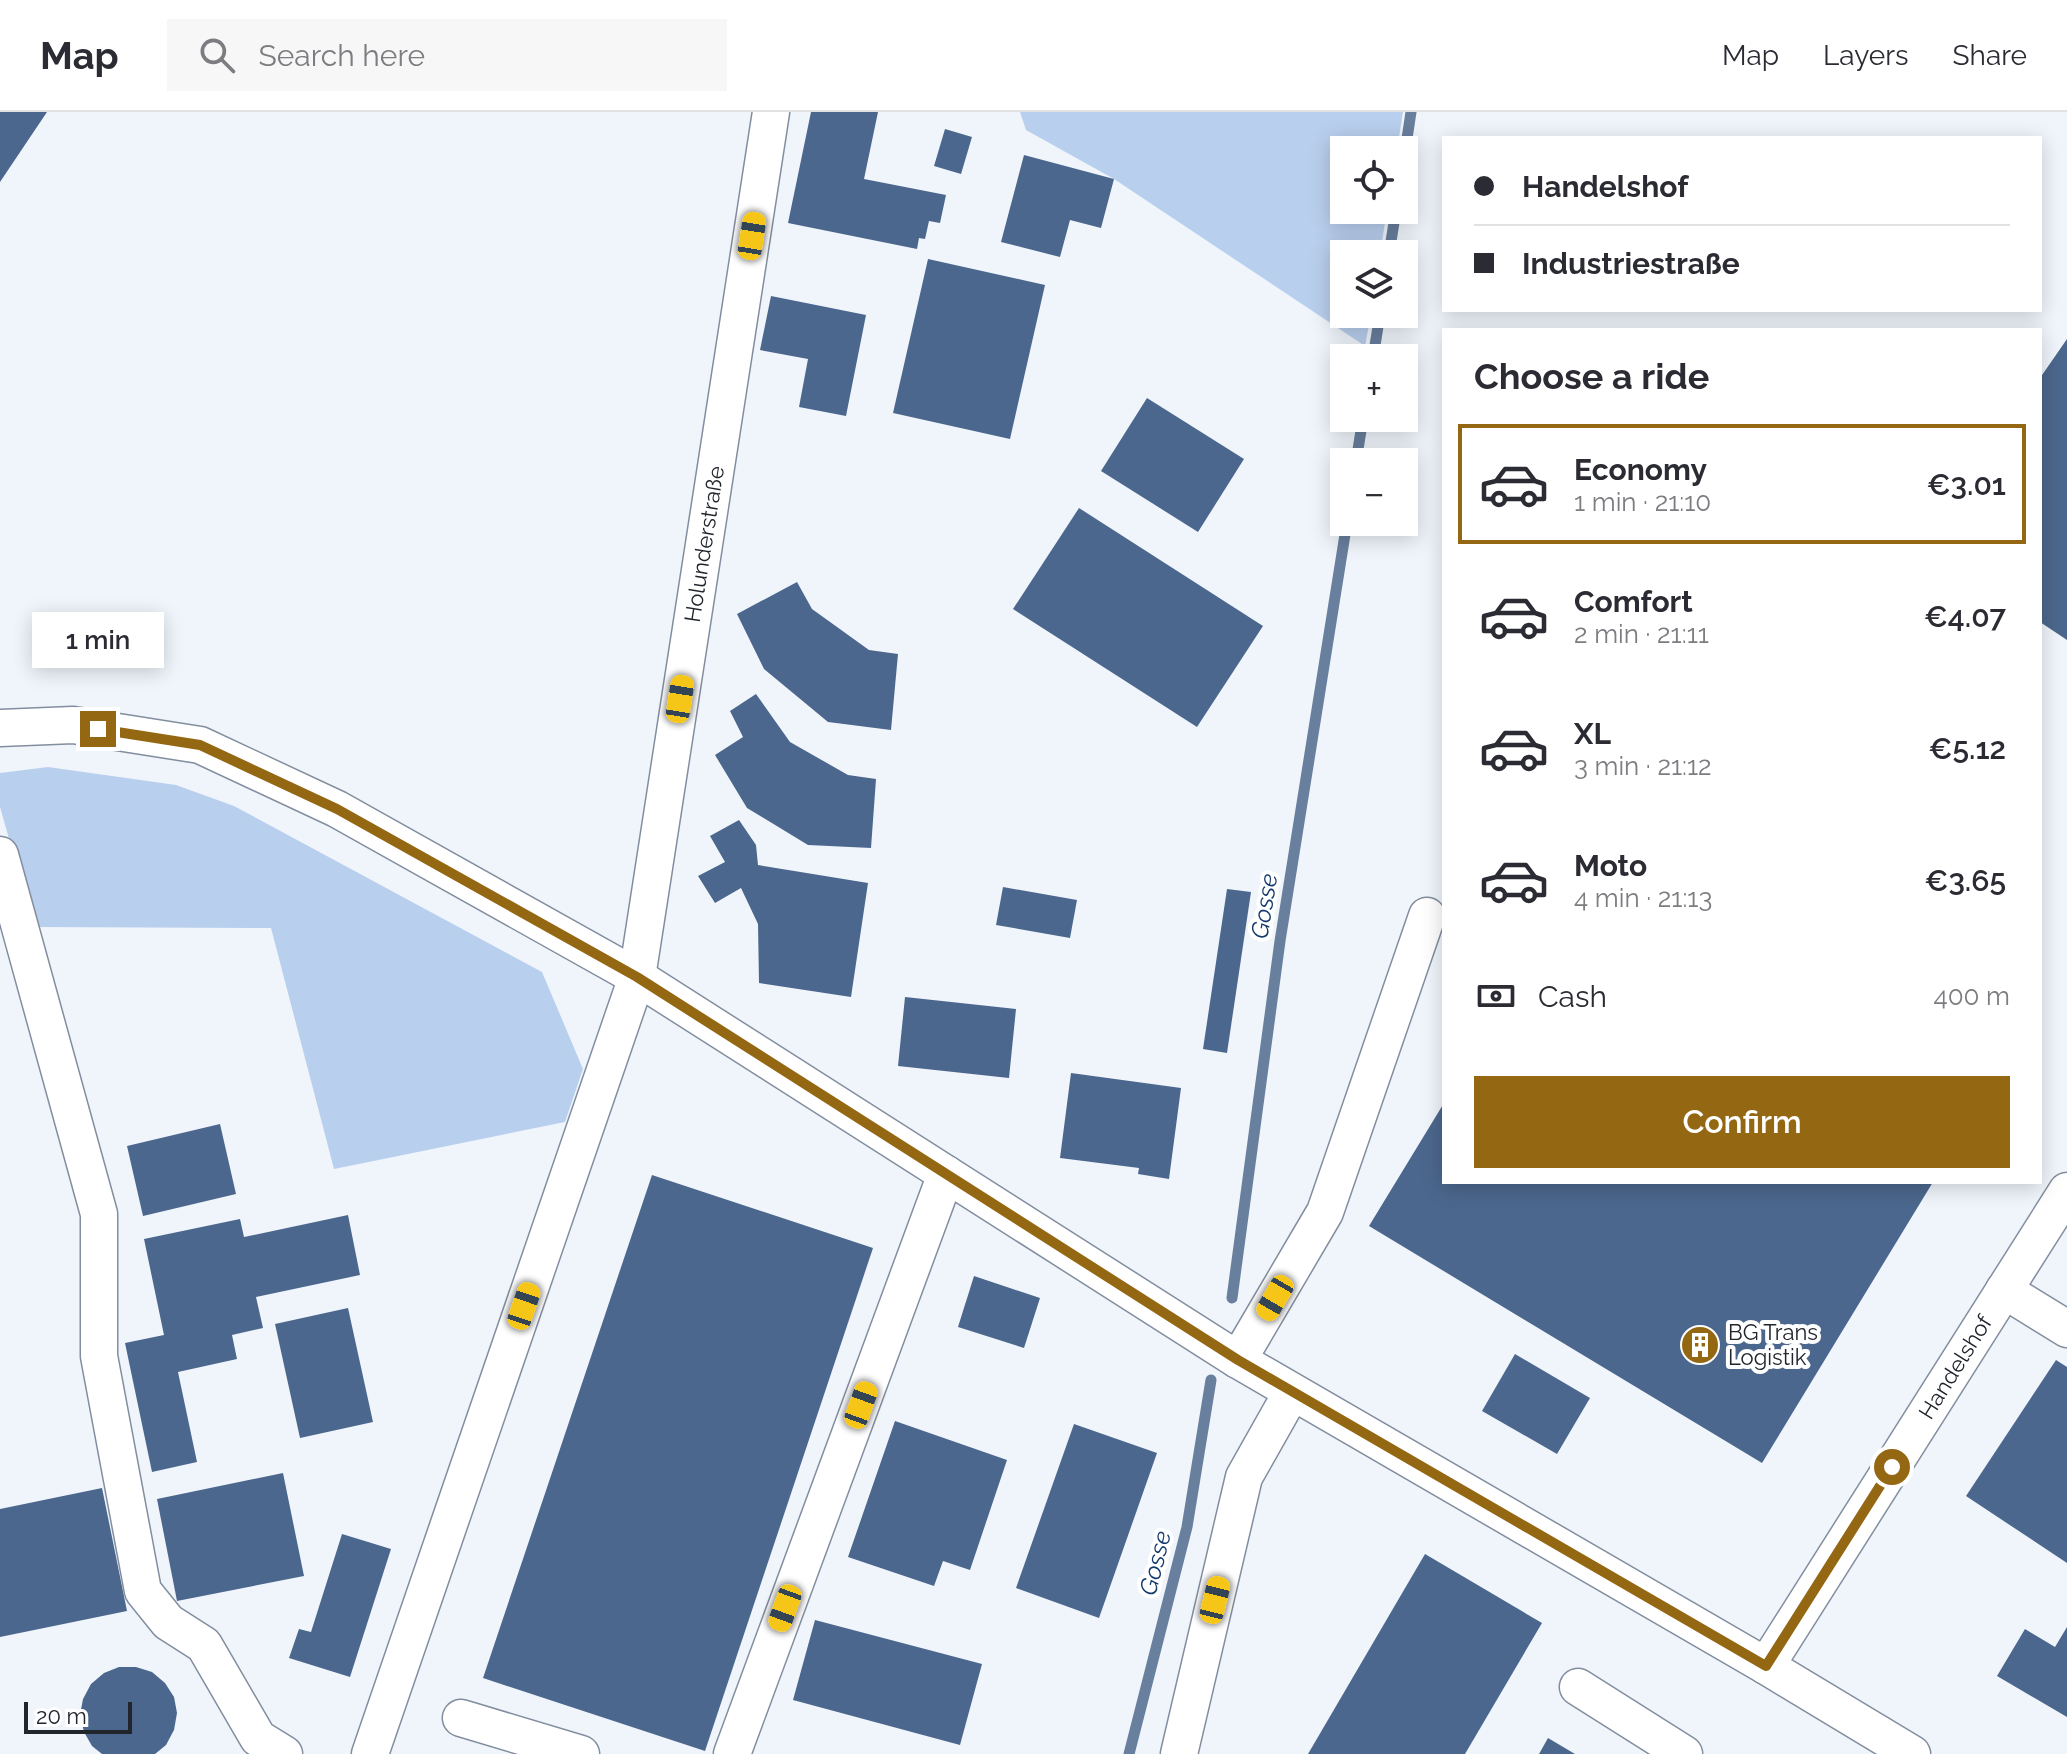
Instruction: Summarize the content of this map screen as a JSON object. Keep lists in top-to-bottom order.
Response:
{
  "streets": {
    "street": ["Holunderstraße", "Handelshof"]
  },
  "water": ["Gosse"],
  "places": {
    "building": ["BG Trans Logistik"]
  },
  "scale_bar": "20 m",
  "page": {
    "header": "Map",
    "search": "Search here",
    "nav": ["Map", "Layers", "Share"],
    "map_buttons": ["+", "−"],
    "banner": ["Handelshof", "Industriestraße"],
    "heading": "Choose a ride",
    "list": [
      {
        "name": "Economy",
        "note": "1 min · 21:10",
        "value": "€3.01"
      },
      {
        "name": "Comfort",
        "note": "2 min · 21:11",
        "value": "€4.07"
      },
      {
        "name": "XL",
        "note": "3 min · 21:12",
        "value": "€5.12"
      },
      {
        "name": "Moto",
        "note": "4 min · 21:13",
        "value": "€3.65"
      }
    ],
    "bubble": "1 min",
    "pay": ["Cash", "400 m"],
    "buttons": "Confirm",
    "scale": "20 m"
  }
}
